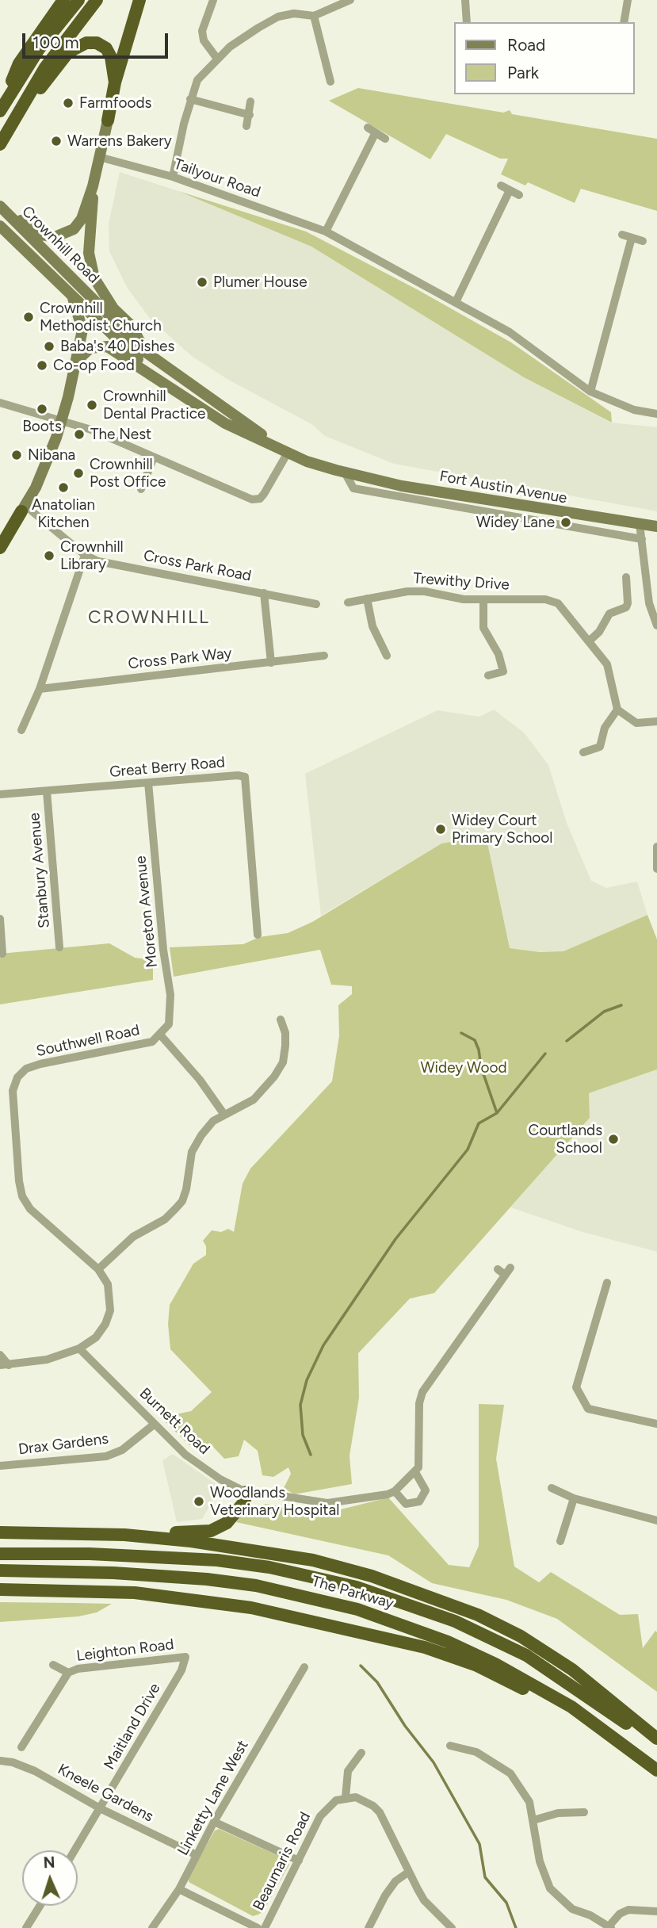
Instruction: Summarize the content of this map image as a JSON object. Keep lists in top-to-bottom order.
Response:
{
  "streets": {
    "highway": ["The Parkway"],
    "main road": ["Crownhill Road", "Fort Austin Avenue"],
    "street": [
      "Tailyour Road",
      "Cross Park Road",
      "Trewithy Drive",
      "Cross Park Way",
      "Great Berry Road",
      "Stanbury Avenue",
      "Moreton Avenue",
      "Southwell Road",
      "Burnett Road",
      "Drax Gardens",
      "Leighton Road",
      "Maitland Drive",
      "Kneele Gardens",
      "Linketty Lane West",
      "Beaumaris Road"
    ]
  },
  "crossings": [
    ["Crownhill Road", "Fort Austin Avenue"],
    ["Great Berry Road", "Stanbury Avenue"],
    ["Great Berry Road", "Moreton Avenue"],
    ["Moreton Avenue", "Southwell Road"],
    ["Southwell Road", "Burnett Road"],
    ["Burnett Road", "Drax Gardens"],
    ["Leighton Road", "Maitland Drive"],
    ["Maitland Drive", "Kneele Gardens"],
    ["Kneele Gardens", "Linketty Lane West"]
  ],
  "districts": ["CROWNHILL"],
  "parks": ["Widey Wood"],
  "places": [
    "Farmfoods",
    "Warrens Bakery",
    "Plumer House",
    "Crownhill Methodist Church",
    "Baba's 40 Dishes",
    "Co-op Food",
    "Crownhill Dental Practice",
    "Boots",
    "The Nest",
    "Nibana",
    "Crownhill Post Office",
    "Anatolian Kitchen",
    "Widey Lane",
    "Crownhill Library",
    "Widey Court Primary School",
    "Courtlands School",
    "Woodlands Veterinary Hospital"
  ],
  "legend": ["Road", "Park"],
  "scale_bar": "100 m",
  "north": "top"
}
